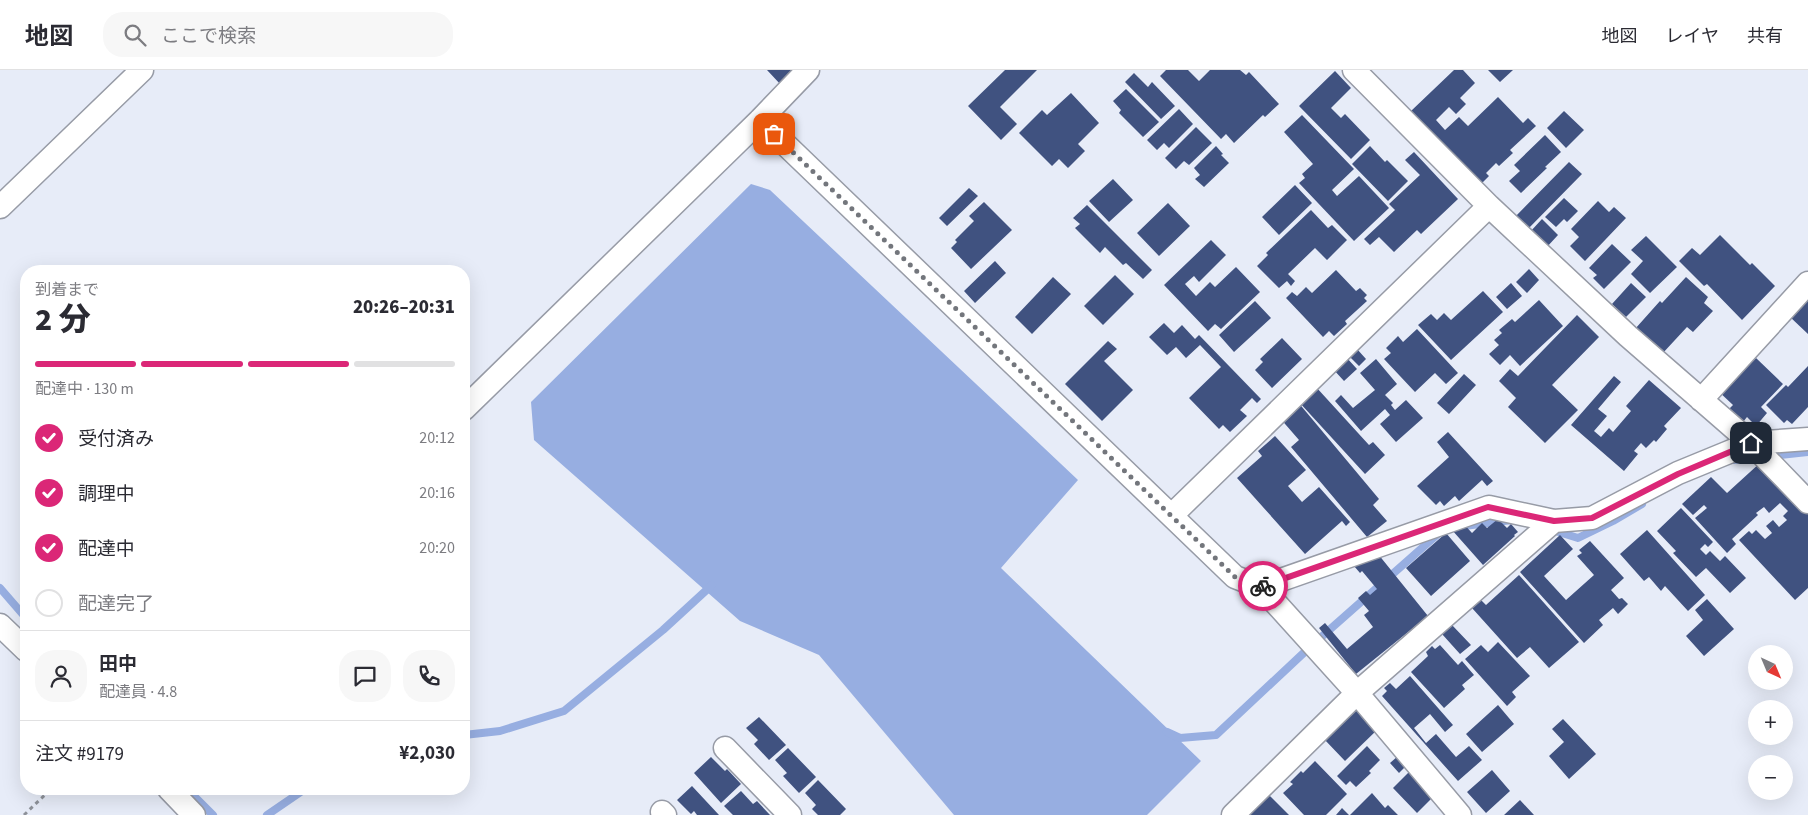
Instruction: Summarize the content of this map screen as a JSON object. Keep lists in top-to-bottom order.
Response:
{
  "north": "bottom right",
  "page": {
    "header": "地図",
    "search": "ここで検索",
    "nav": ["地図", "レイヤ", "共有"],
    "heading": ["2 分", "到着まで", "20:26–20:31"],
    "panel": [
      "田中",
      "配達員 · 4.8",
      "注文 #9179",
      "¥2,030"
    ],
    "bar": "配達中 · 130 m",
    "list": [
      ["受付済み", "20:12"],
      ["調理中", "20:16"],
      ["配達中", "20:20"],
      "配達完了"
    ],
    "map_buttons": ["+", "−"]
  }
}
